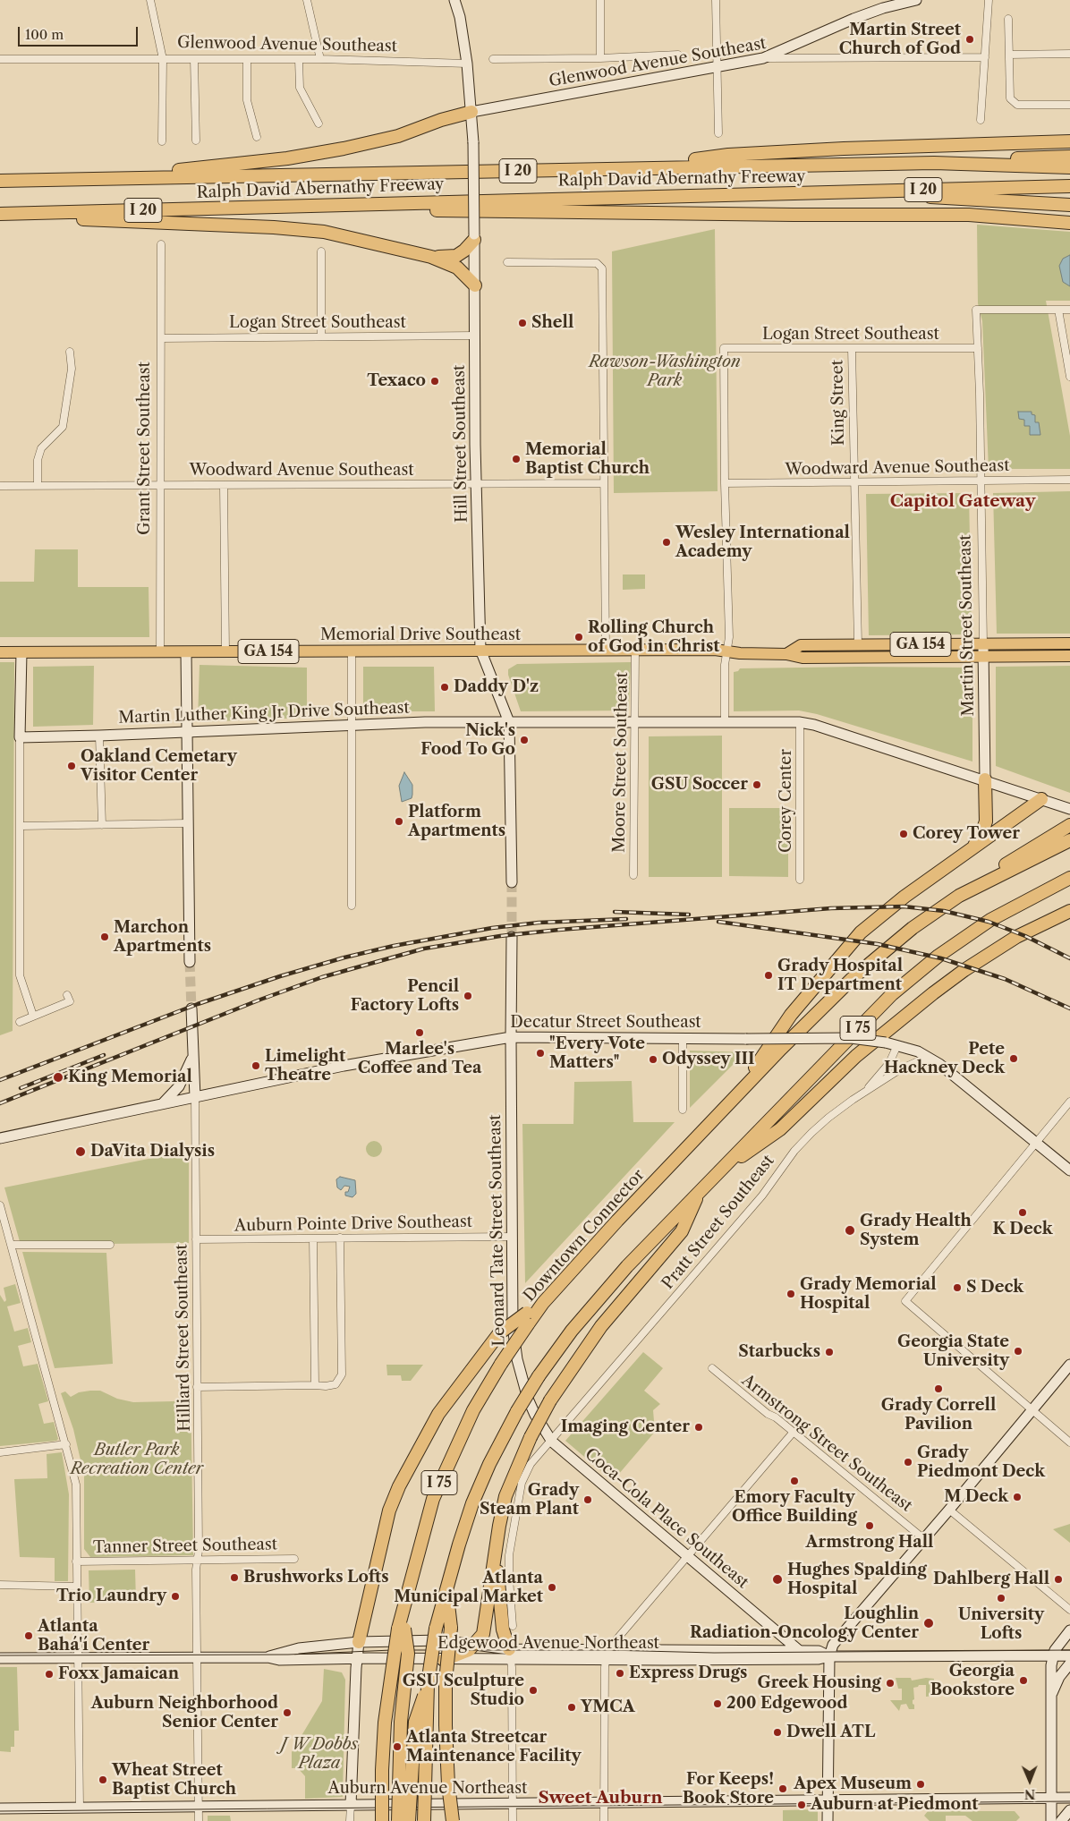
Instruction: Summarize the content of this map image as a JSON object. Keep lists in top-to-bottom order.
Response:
{
  "streets": {
    "highway": [
      "I 20",
      "Ralph David Abernathy Freeway",
      "I 75",
      "Downtown Connector"
    ],
    "main road": [
      "Glenwood Avenue Southeast",
      "Hill Street Southeast",
      "Martin Street Southeast",
      "Memorial Drive Southeast",
      "GA 154",
      "Martin Luther King Jr Drive Southeast",
      "Decatur Street Southeast",
      "Leonard Tate Street Southeast",
      "Coca-Cola Place Southeast",
      "Edgewood Avenue Northeast",
      "Auburn Avenue Northeast"
    ],
    "street": [
      "Logan Street Southeast",
      "King Street",
      "Grant Street Southeast",
      "Woodward Avenue Southeast",
      "Moore Street Southeast",
      "Corey Center",
      "Pratt Street Southeast",
      "Auburn Pointe Drive Southeast",
      "Hilliard Street Southeast",
      "Armstrong Street Southeast",
      "Tanner Street Southeast"
    ]
  },
  "crossings": [
    ["Glenwood Avenue Southeast", "Hill Street Southeast"],
    ["Logan Street Southeast", "King Street"],
    ["Logan Street Southeast", "Hill Street Southeast"],
    ["Logan Street Southeast", "Grant Street Southeast"],
    ["Logan Street Southeast", "Woodward Avenue Southeast"],
    ["Logan Street Southeast", "Martin Street Southeast"],
    ["King Street", "Woodward Avenue Southeast"],
    ["King Street", "Memorial Drive Southeast"],
    ["Hill Street Southeast", "Woodward Avenue Southeast"],
    ["Hill Street Southeast", "Memorial Drive Southeast"],
    ["Hill Street Southeast", "Martin Luther King Jr Drive Southeast"],
    ["Grant Street Southeast", "Woodward Avenue Southeast"],
    ["Grant Street Southeast", "Memorial Drive Southeast"],
    ["Woodward Avenue Southeast", "Martin Street Southeast"],
    ["Martin Street Southeast", "Memorial Drive Southeast"],
    ["Martin Street Southeast", "Martin Luther King Jr Drive Southeast"],
    ["Memorial Drive Southeast", "Moore Street Southeast"],
    ["Martin Luther King Jr Drive Southeast", "Moore Street Southeast"],
    ["Martin Luther King Jr Drive Southeast", "Corey Center"],
    ["Decatur Street Southeast", "Pratt Street Southeast"],
    ["Decatur Street Southeast", "Leonard Tate Street Southeast"],
    ["Decatur Street Southeast", "Hilliard Street Southeast"],
    ["Pratt Street Southeast", "Leonard Tate Street Southeast"],
    ["Pratt Street Southeast", "Coca-Cola Place Southeast"],
    ["Auburn Pointe Drive Southeast", "Leonard Tate Street Southeast"],
    ["Auburn Pointe Drive Southeast", "Hilliard Street Southeast"],
    ["Leonard Tate Street Southeast", "Coca-Cola Place Southeast"],
    ["Hilliard Street Southeast", "Tanner Street Southeast"],
    ["Hilliard Street Southeast", "Edgewood Avenue Northeast"],
    ["Hilliard Street Southeast", "Auburn Avenue Northeast"],
    ["Coca-Cola Place Southeast", "Edgewood Avenue Northeast"]
  ],
  "districts": ["Capitol Gateway", "Sweet Auburn"],
  "parks": ["Rawson-Washington Park", "Butler Park Recreation Center", "J W Dobbs Plaza"],
  "places": [
    "Martin Street Church of God",
    "Shell",
    "Texaco",
    "Memorial Baptist Church",
    "Wesley International Academy",
    "Rolling Church of God in Christ",
    "Daddy D'z",
    "Nick's Food To Go",
    "Oakland Cemetary Visitor Center",
    "GSU Soccer",
    "Platform Apartments",
    "Corey Tower",
    "Marchon Apartments",
    "Grady Hospital IT Department",
    "Pencil Factory Lofts",
    "Marlee's Coffee and Tea",
    "\"Every Vote Matters\"",
    "Pete Hackney Deck",
    "Odyssey III",
    "Limelight Theatre",
    "King Memorial",
    "DaVita Dialysis",
    "K Deck",
    "Grady Health System",
    "S Deck",
    "Grady Memorial Hospital",
    "Georgia State University",
    "Starbucks",
    "Grady Correll Pavilion",
    "Imaging Center",
    "Grady Piedmont Deck",
    "Emory Faculty Office Building",
    "M Deck",
    "Grady Steam Plant",
    "Armstrong Hall",
    "Brushworks Lofts",
    "Hughes Spalding Hospital",
    "Dahlberg Hall",
    "Atlanta Municipal Market",
    "Trio Laundry",
    "University Lofts",
    "Loughlin Radiation-Oncology Center",
    "Atlanta Bahá'í Center",
    "Express Drugs",
    "Foxx Jamaican",
    "Georgia Bookstore",
    "Greek Housing",
    "GSU Sculpture Studio",
    "200 Edgewood",
    "YMCA",
    "Auburn Neighborhood Senior Center",
    "Dwell ATL",
    "Atlanta Streetcar Maintenance Facility",
    "Wheat Street Baptist Church",
    "Apex Museum",
    "For Keeps! Book Store",
    "Auburn at Piedmont"
  ],
  "scale_bar": "100 m",
  "north": "bottom"
}
